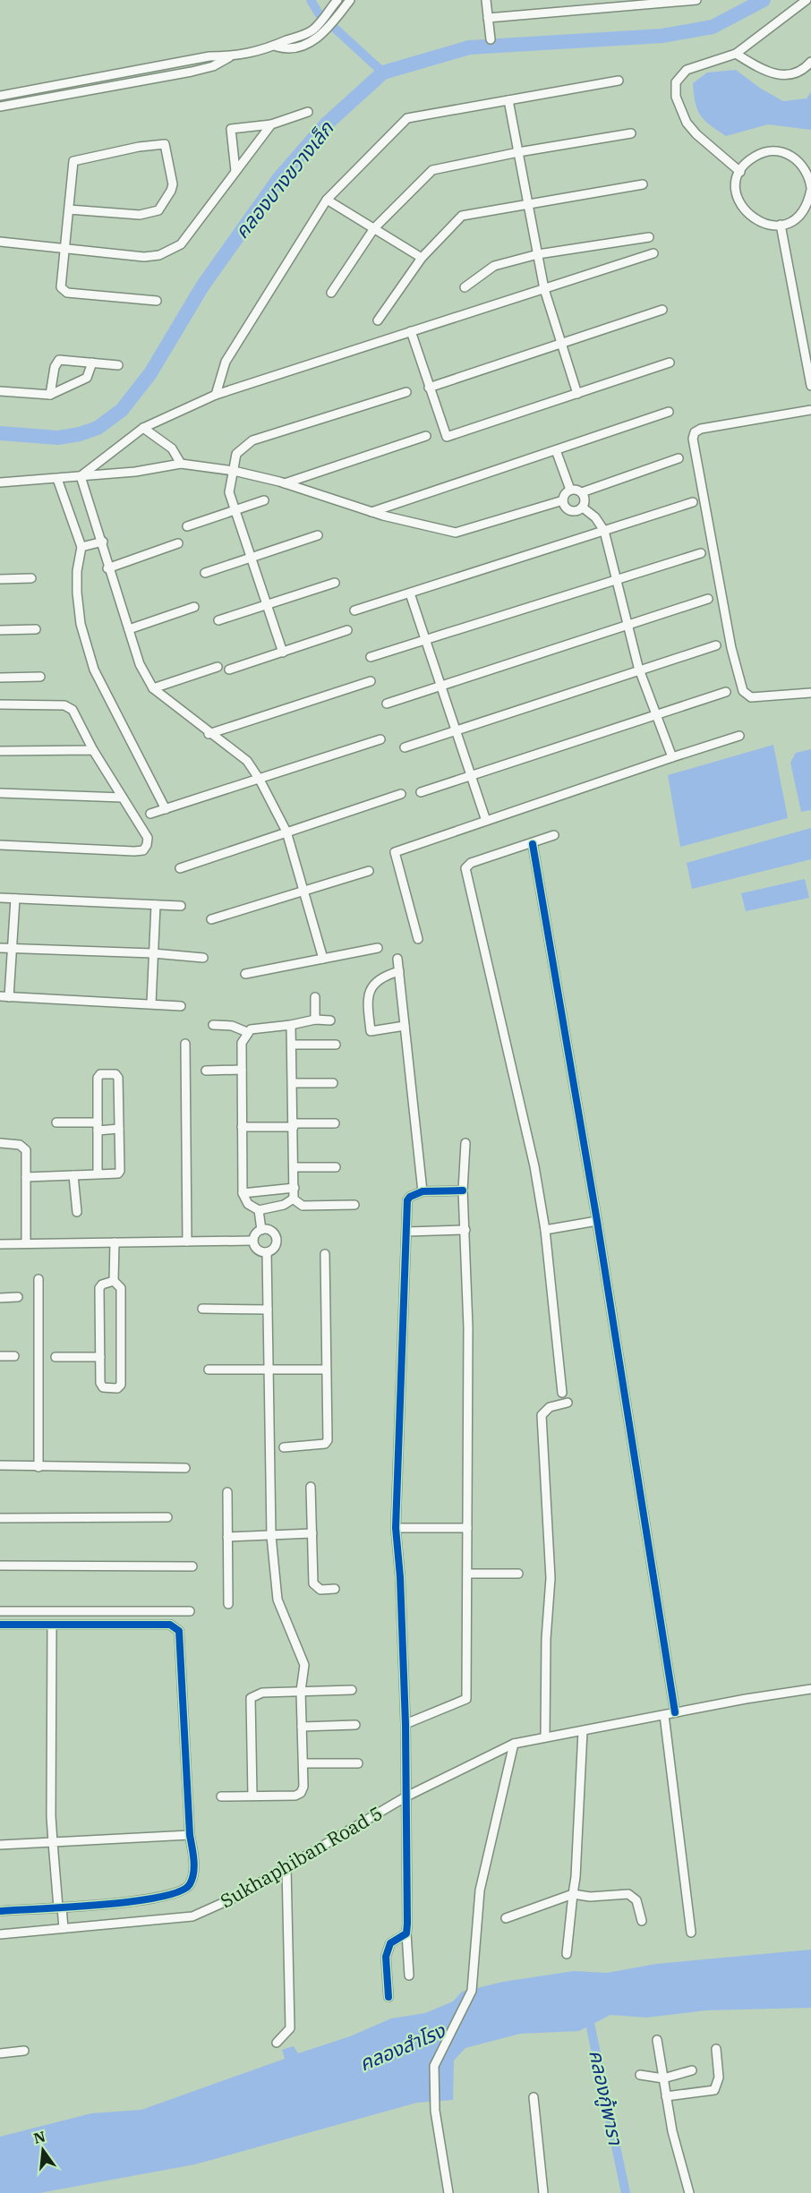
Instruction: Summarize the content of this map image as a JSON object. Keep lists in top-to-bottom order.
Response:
{
  "streets": {
    "street": ["Sukhaphiban Road 5"]
  },
  "water": ["คลองบางขวางเล็ก", "คลองสำโรง", "คลองกู้พารา"],
  "north": "top"
}
